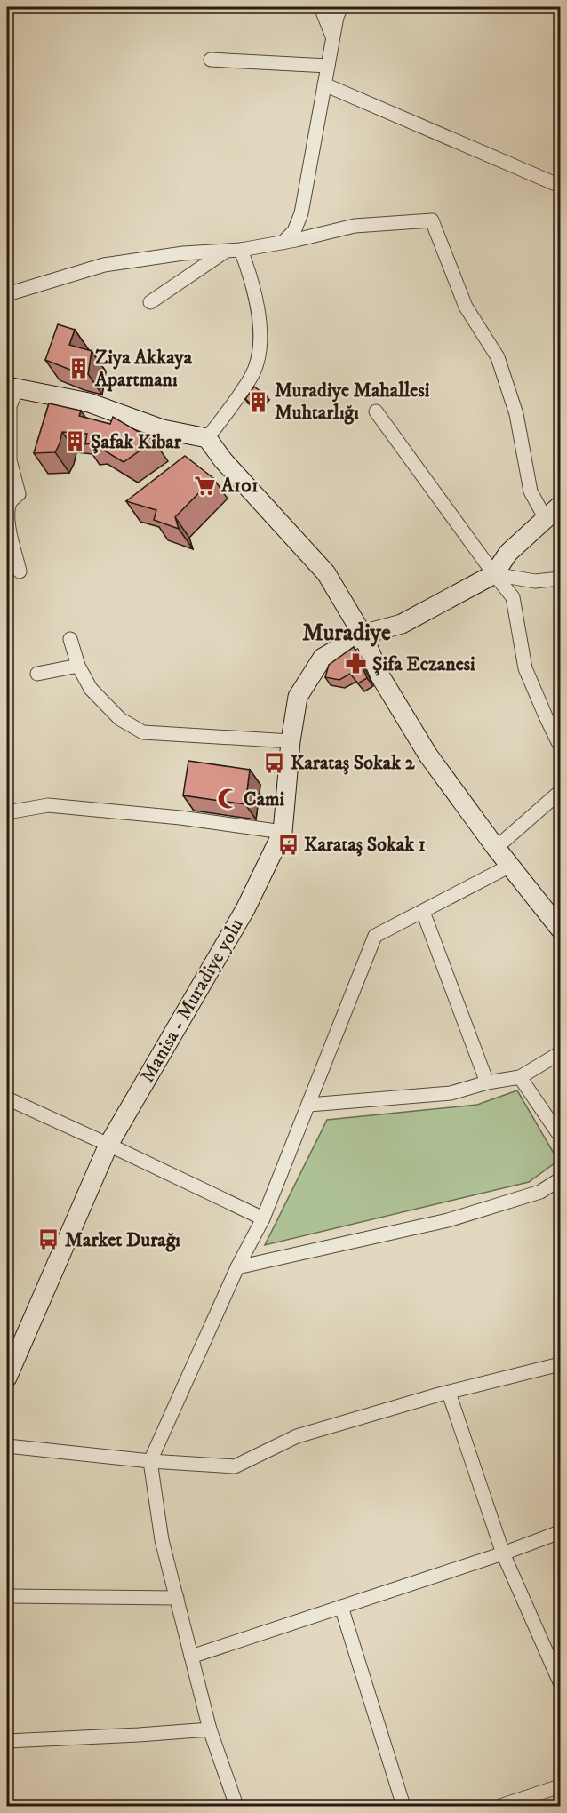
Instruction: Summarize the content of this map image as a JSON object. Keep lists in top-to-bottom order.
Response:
{
  "streets": {
    "main road": ["Manisa - Muradiye yolu"]
  },
  "districts": ["Muradiye"],
  "places": {
    "building": ["Ziya Akkaya Apartmanı", "Muradiye Mahallesi Muhtarlığı", "Şafak Kibar"],
    "supermarket": ["A101"],
    "pharmacy": ["Şifa Eczanesi"],
    "bus stop": ["Karataş Sokak 2", "Karataş Sokak 1", "Market Durağı"],
    "mosque": ["Cami"]
  }
}
